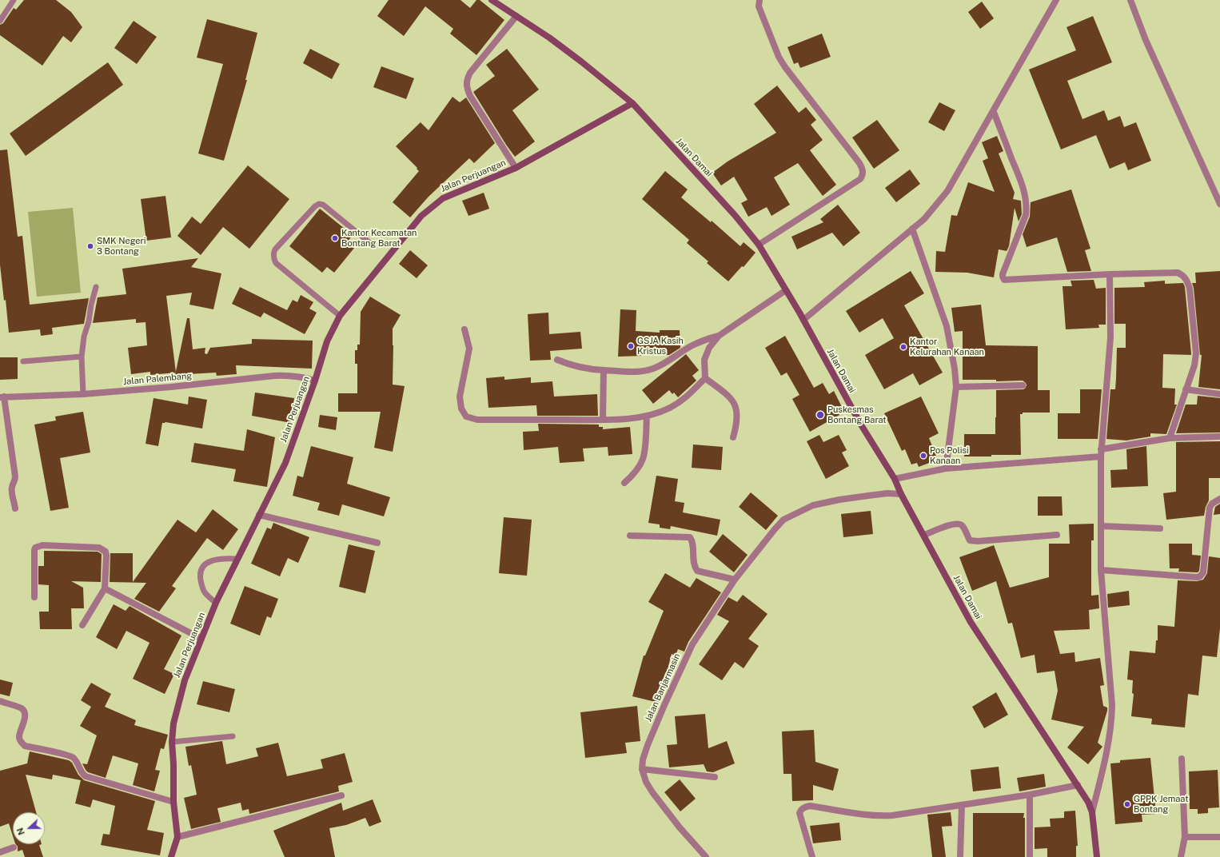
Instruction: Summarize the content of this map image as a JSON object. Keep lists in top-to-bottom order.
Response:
{
  "streets": {
    "street": [
      "Jalan Damai",
      "Jalan Perjuangan",
      "Jalan Palembang",
      "Jalan Banjarmasin"
    ]
  },
  "crossings": [
    ["Jalan Damai", "Jalan Perjuangan"],
    ["Jalan Damai", "Jalan Banjarmasin"],
    ["Jalan Perjuangan", "Jalan Palembang"]
  ],
  "places": [
    "Kantor Kecamatan Bontang Barat",
    "SMK Negeri 3 Bontang",
    "GSJA Kasih Kristus",
    "Kantor Kelurahan Kanaan",
    "Puskesmas Bontang Barat",
    "Pos Polisi Kanaan",
    "GPPK Jemaat Bontang"
  ],
  "north": "left"
}
